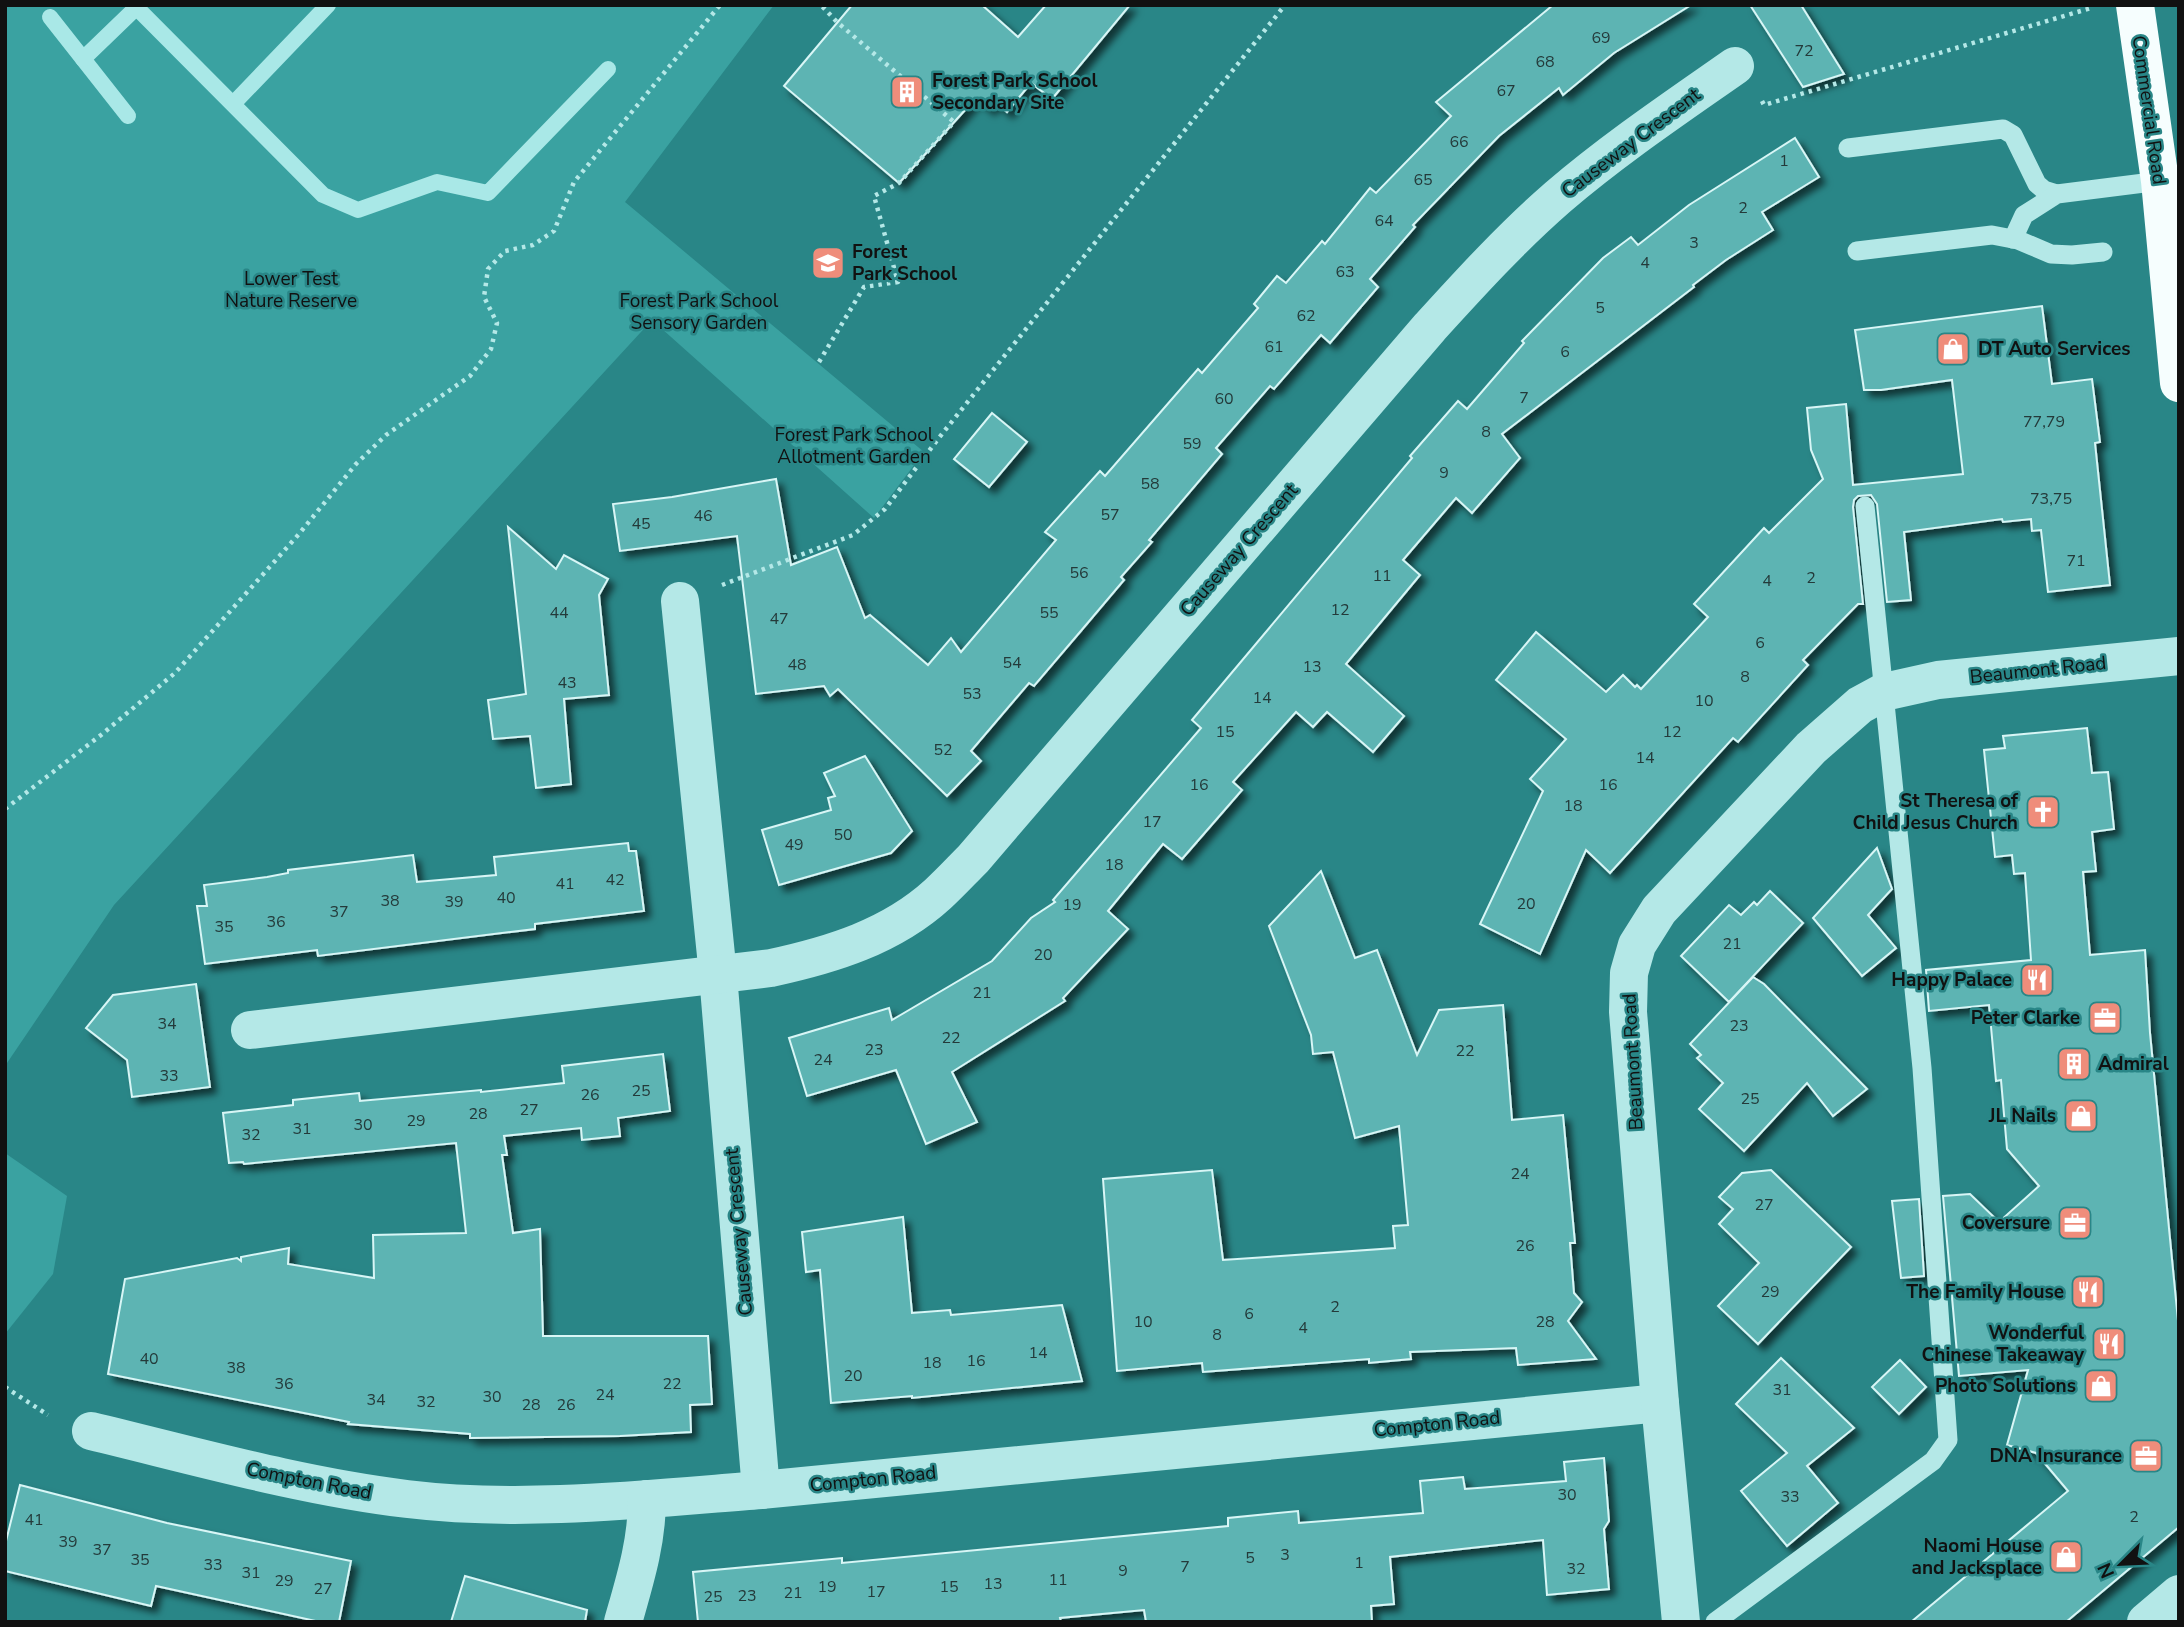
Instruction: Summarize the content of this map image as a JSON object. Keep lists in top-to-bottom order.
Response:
{
  "streets": {
    "main road": ["Commercial Road"],
    "street": ["Causeway Crescent", "Beaumont Road", "Compton Road"]
  },
  "crossings": [
    ["Causeway Crescent", "Compton Road"],
    ["Beaumont Road", "Compton Road"]
  ],
  "parks": ["Lower Test Nature Reserve", "Forest Park School Sensory Garden", "Forest Park School Allotment Garden"],
  "places": {
    "building": ["Forest Park School Secondary Site", "Admiral"],
    "school or university": ["Forest Park School"],
    "shop": [
      "DT Auto Services",
      "JL Nails",
      "Photo Solutions",
      "Naomi House and Jacksplace"
    ],
    "church": ["St Theresa of Child Jesus Church"],
    "restaurant": ["Happy Palace", "The Family House", "Wonderful Chinese Takeaway"],
    "office": ["Peter Clarke", "Coversure", "DNA Insurance"]
  },
  "house_numbers": [
    "69",
    "72",
    "68",
    "67",
    "66",
    "1",
    "65",
    "2",
    "64",
    "3",
    "4",
    "63",
    "5",
    "62",
    "61",
    "6",
    "7",
    "60",
    "77,79",
    "8",
    "59",
    "9",
    "58",
    "73,75",
    "57",
    "46",
    "45",
    "71",
    "56",
    "11",
    "2",
    "4",
    "12",
    "44",
    "55",
    "47",
    "6",
    "54",
    "48",
    "13",
    "8",
    "43",
    "53",
    "14",
    "10",
    "15",
    "12",
    "52",
    "14",
    "16",
    "16",
    "18",
    "17",
    "50",
    "49",
    "18",
    "42",
    "41",
    "40",
    "38",
    "39",
    "20",
    "19",
    "37",
    "36",
    "35",
    "21",
    "20",
    "21",
    "34",
    "23",
    "22",
    "23",
    "22",
    "24",
    "33",
    "25",
    "26",
    "25",
    "27",
    "28",
    "29",
    "30",
    "31",
    "32",
    "24",
    "27",
    "26",
    "29",
    "2",
    "6",
    "10",
    "28",
    "4",
    "8",
    "14",
    "40",
    "16",
    "18",
    "38",
    "20",
    "36",
    "22",
    "31",
    "24",
    "30",
    "34",
    "32",
    "28",
    "26",
    "30",
    "33",
    "2",
    "41",
    "39",
    "37",
    "3",
    "5",
    "35",
    "1",
    "33",
    "7",
    "32",
    "9",
    "31",
    "11",
    "29",
    "13",
    "19",
    "15",
    "27",
    "17",
    "21",
    "23",
    "25"
  ],
  "north": "bottom left"
}
